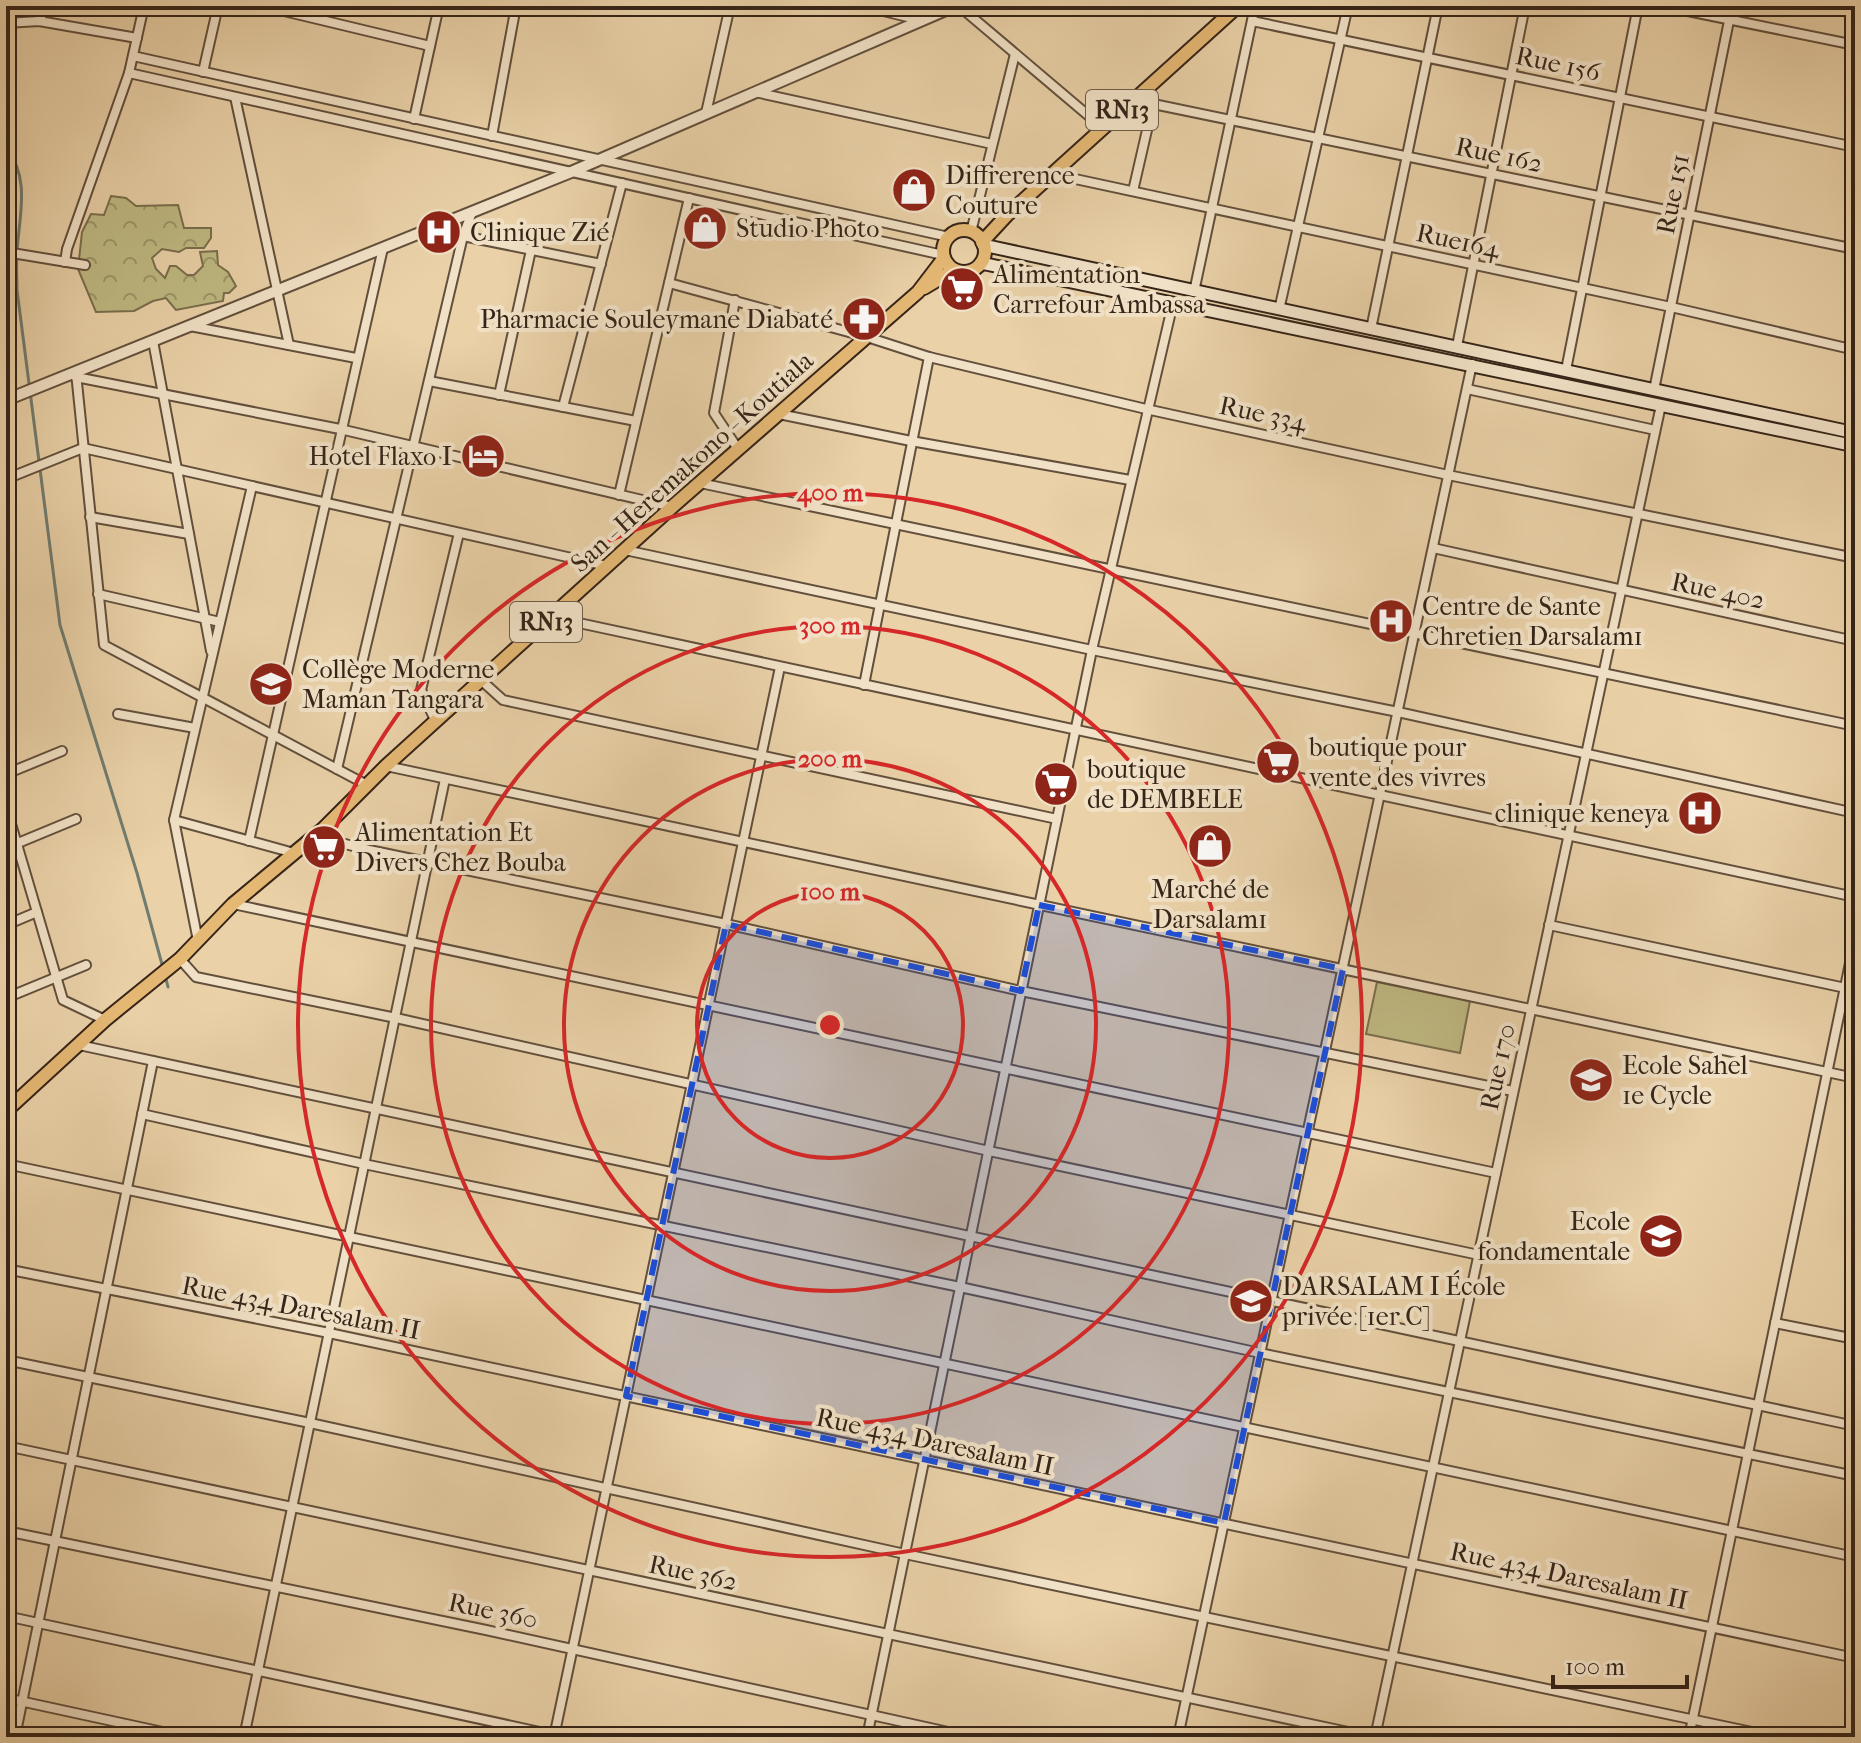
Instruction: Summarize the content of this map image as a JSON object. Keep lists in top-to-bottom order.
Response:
{
  "streets": {
    "main road": ["RN13", "San - Heremakono - Koutiala"],
    "street": [
      "Rue 156",
      "Rue 162",
      "Rue 151",
      "Rue164",
      "Rue 334",
      "Rue 402",
      "Rue 170",
      "Rue 434 Daresalam II",
      "Rue 362",
      "Rue 360"
    ]
  },
  "crossings": [
    ["Rue 156", "Rue 151"],
    ["RN13", "Rue 162"],
    ["RN13", "Rue164"],
    ["RN13", "San - Heremakono - Koutiala"],
    ["Rue 162", "Rue 151"],
    ["Rue 151", "Rue164"],
    ["Rue 334", "San - Heremakono - Koutiala"],
    ["Rue 334", "Rue 170"],
    ["Rue 402", "Rue 170"],
    ["Rue 170", "Rue 434 Daresalam II"],
    ["Rue 170", "Rue 362"]
  ],
  "places": {
    "shop": ["Diffrerence Couture", "Studio Photo", "Marché de Darsalam1"],
    "hospital": ["Clinique Zié", "Centre de Sante Chretien Darsalam1", "clinique keneya"],
    "supermarket": [
      "Alimentation Carrefour Ambassa",
      "boutique pour vente des vivres",
      "boutique de DEMBELE",
      "Alimentation Et Divers Chez Bouba"
    ],
    "pharmacy": ["Pharmacie Souleymane Diabaté"],
    "hotel": ["Hotel Flaxo I"],
    "school or university": [
      "Collège Moderne Maman Tangara",
      "Ecole Sahel 1e Cycle",
      "Ecole fondamentale",
      "DARSALAM I École privée [1er C]"
    ]
  },
  "scale_bar": "100 m",
  "rings": [
    "400 m",
    "300 m",
    "200 m",
    "100 m"
  ]
}
